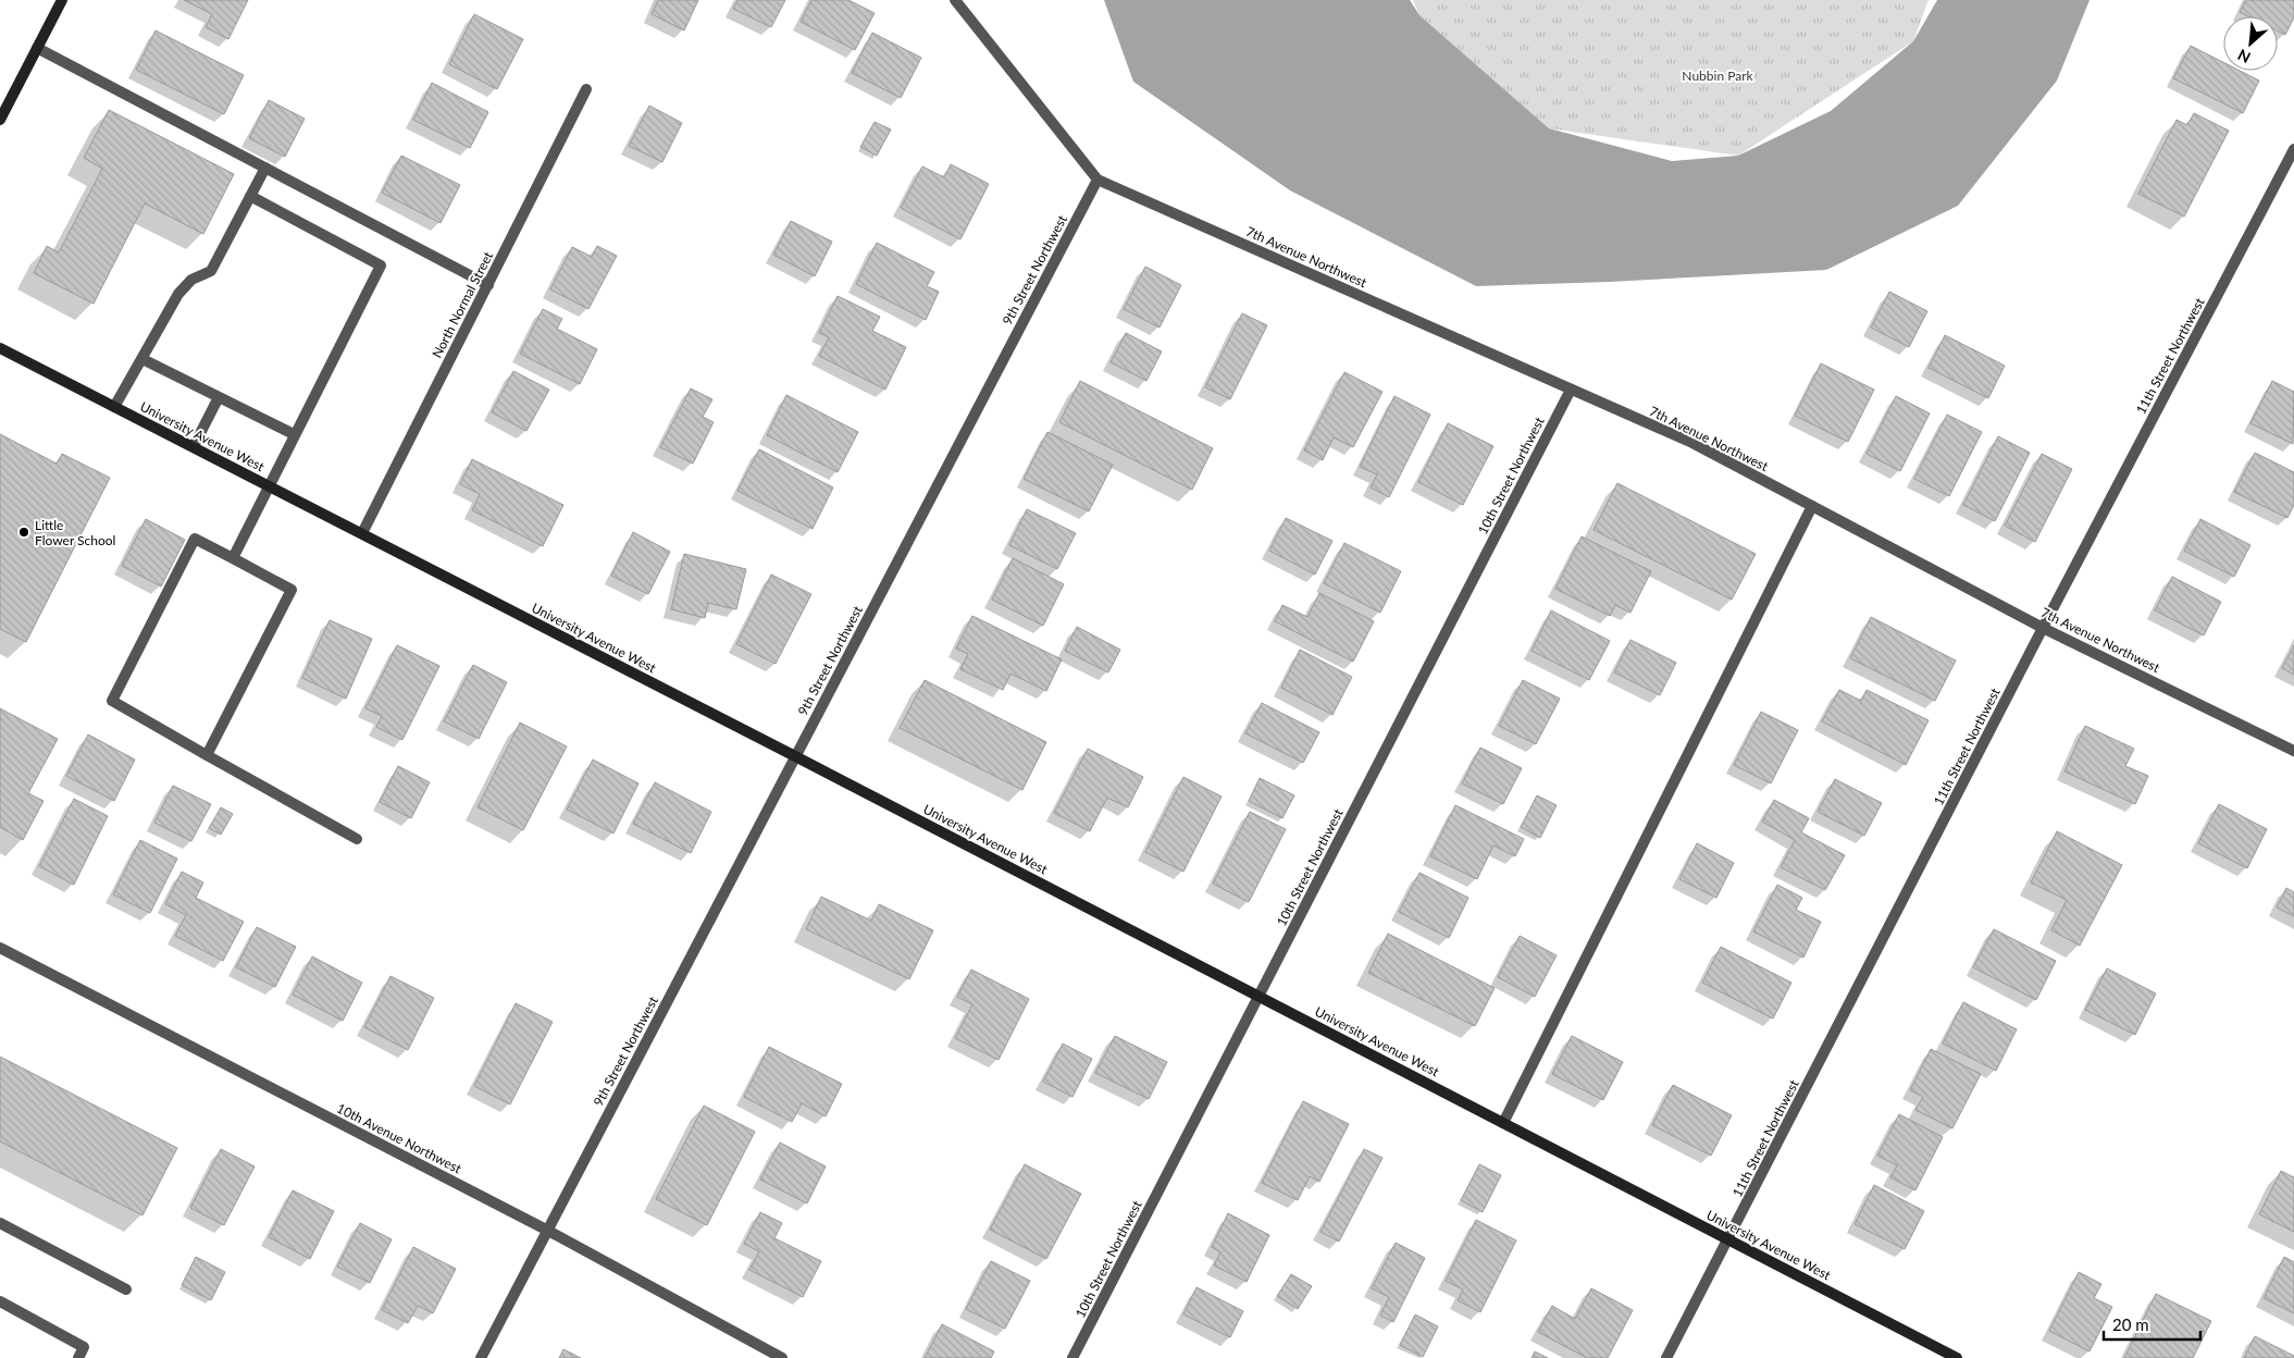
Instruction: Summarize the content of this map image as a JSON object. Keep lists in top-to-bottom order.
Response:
{
  "streets": {
    "street": [
      "7th Avenue Northwest",
      "9th Street Northwest",
      "North Normal Street",
      "11th Street Northwest",
      "University Avenue West",
      "10th Street Northwest",
      "10th Avenue Northwest"
    ]
  },
  "crossings": [
    ["7th Avenue Northwest", "9th Street Northwest"],
    ["7th Avenue Northwest", "11th Street Northwest"],
    ["7th Avenue Northwest", "10th Street Northwest"],
    ["9th Street Northwest", "University Avenue West"],
    ["9th Street Northwest", "10th Avenue Northwest"],
    ["North Normal Street", "University Avenue West"],
    ["11th Street Northwest", "University Avenue West"],
    ["University Avenue West", "10th Street Northwest"]
  ],
  "parks": ["Nubbin Park"],
  "places": ["Little Flower School"],
  "scale_bar": "20 m",
  "north": "bottom left"
}
